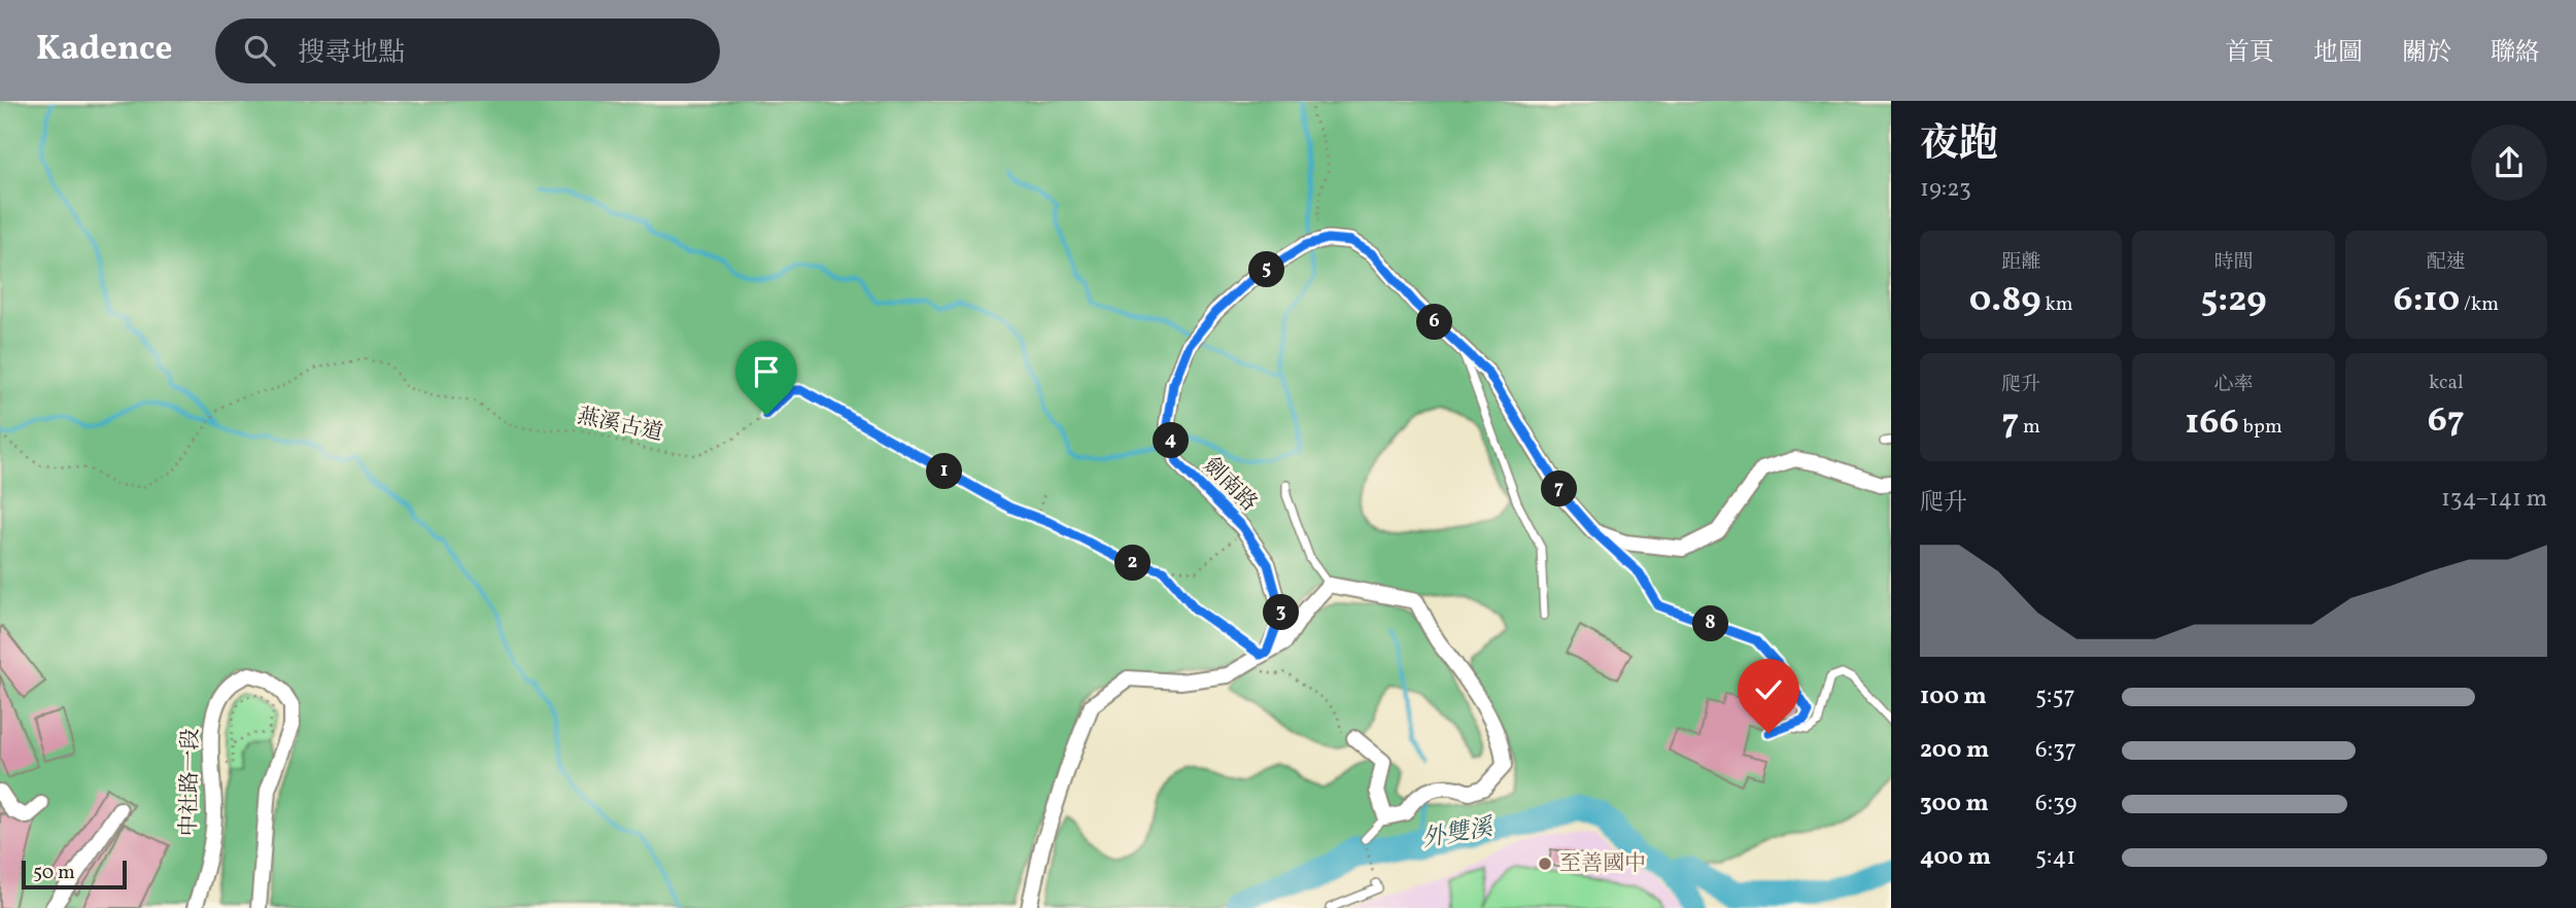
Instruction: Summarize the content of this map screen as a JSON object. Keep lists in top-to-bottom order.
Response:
{
  "streets": {
    "street": ["劍南路", "中社路一段"],
    "path": ["燕溪古道"]
  },
  "water": ["外雙溪"],
  "places": ["至善國中"],
  "scale_bar": "50 m",
  "page": {
    "header": "Kadence",
    "search": "搜尋地點",
    "nav": [
      "首頁",
      "地圖",
      "關於",
      "聯絡"
    ],
    "heading": ["夜跑", "19:23"],
    "stats": [
      ["距離", "0.89 km"],
      ["時間", "5:29"],
      ["配速", "6:10 /km"],
      ["爬升", "7 m"],
      ["心率", "166 bpm"],
      ["kcal", "67"]
    ],
    "pins": [
      "5",
      "6",
      "4",
      "1",
      "7",
      "2",
      "3",
      "8"
    ],
    "chart": ["爬升", "134–141 m"],
    "list": [
      {
        "name": "100 m",
        "note": "5:57"
      },
      {
        "name": "200 m",
        "note": "6:37"
      },
      {
        "name": "300 m",
        "note": "6:39"
      },
      {
        "name": "400 m",
        "note": "5:41"
      }
    ],
    "scale": "50 m"
  }
}
